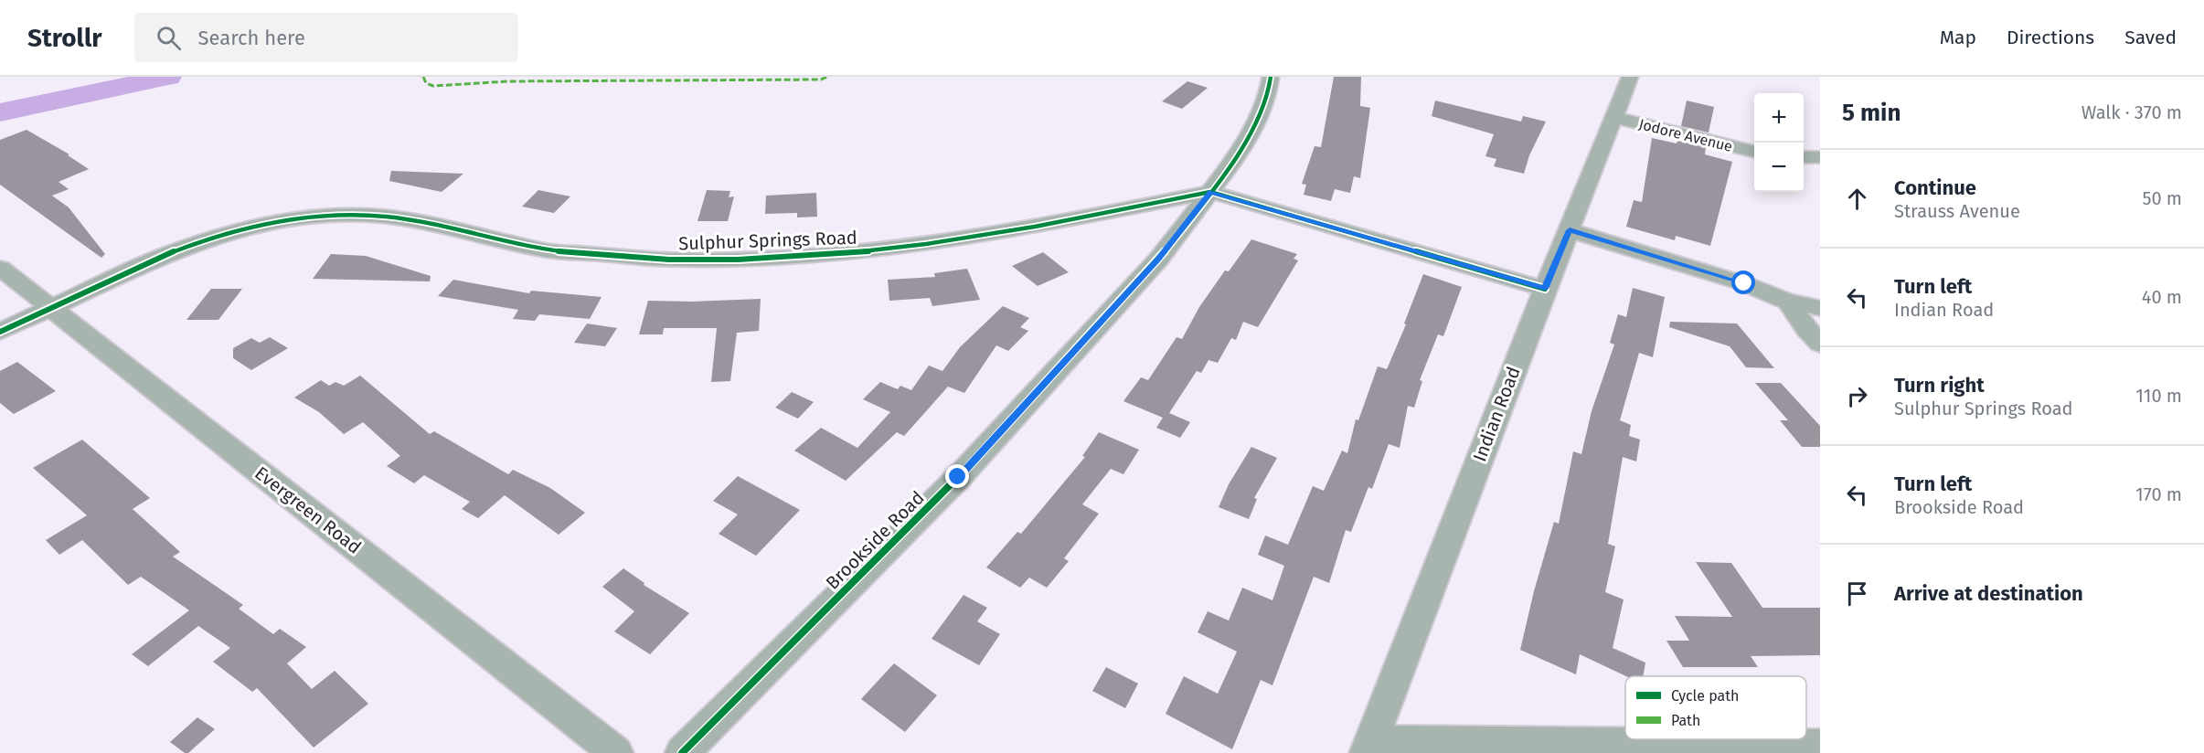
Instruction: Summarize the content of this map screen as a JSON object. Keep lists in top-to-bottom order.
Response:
{
  "streets": {
    "street": [
      "Jodore Avenue",
      "Sulphur Springs Road",
      "Indian Road",
      "Evergreen Road",
      "Brookside Road"
    ]
  },
  "crossings": [
    ["Jodore Avenue", "Indian Road"],
    ["Sulphur Springs Road", "Indian Road"],
    ["Sulphur Springs Road", "Evergreen Road"],
    ["Sulphur Springs Road", "Brookside Road"]
  ],
  "legend": ["Cycle path", "Path"],
  "page": {
    "header": "Strollr",
    "search": "Search here",
    "nav": ["Map", "Directions", "Saved"],
    "heading": ["5 min", "Walk · 370 m"],
    "map_buttons": ["+", "−"],
    "list": [
      ["Continue", "Strauss Avenue", "50 m"],
      ["Turn left", "Indian Road", "40 m"],
      ["Turn right", "Sulphur Springs Road", "110 m"],
      ["Turn left", "Brookside Road", "170 m"],
      "Arrive at destination"
    ]
  }
}
